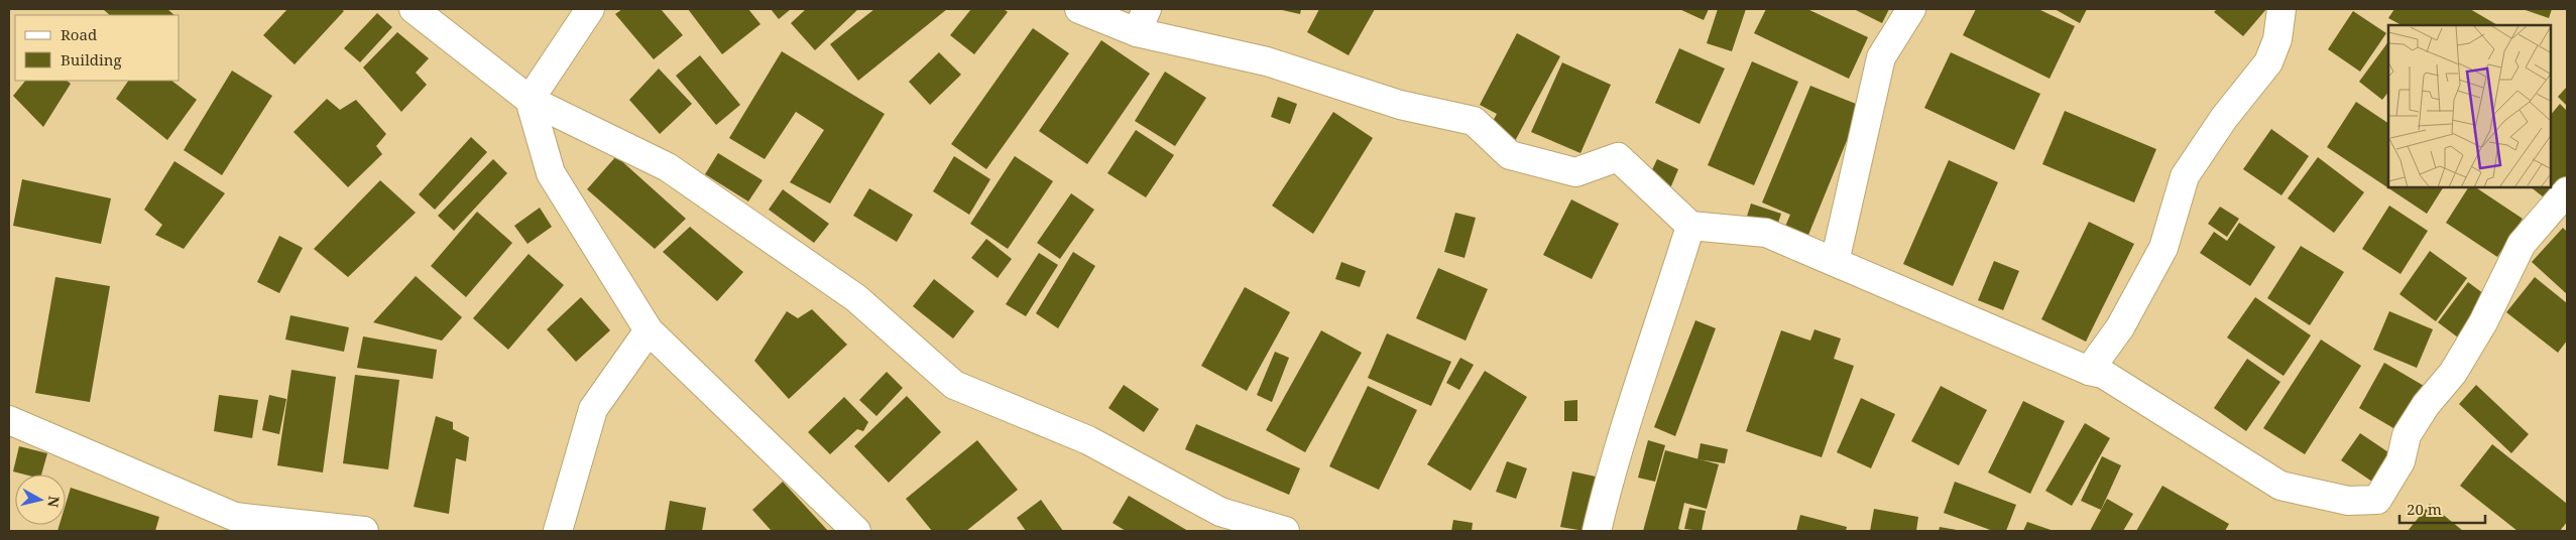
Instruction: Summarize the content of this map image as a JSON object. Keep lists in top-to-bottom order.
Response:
{
  "legend": ["Road", "Building"],
  "scale_bar": "20 m",
  "north": "right"
}
